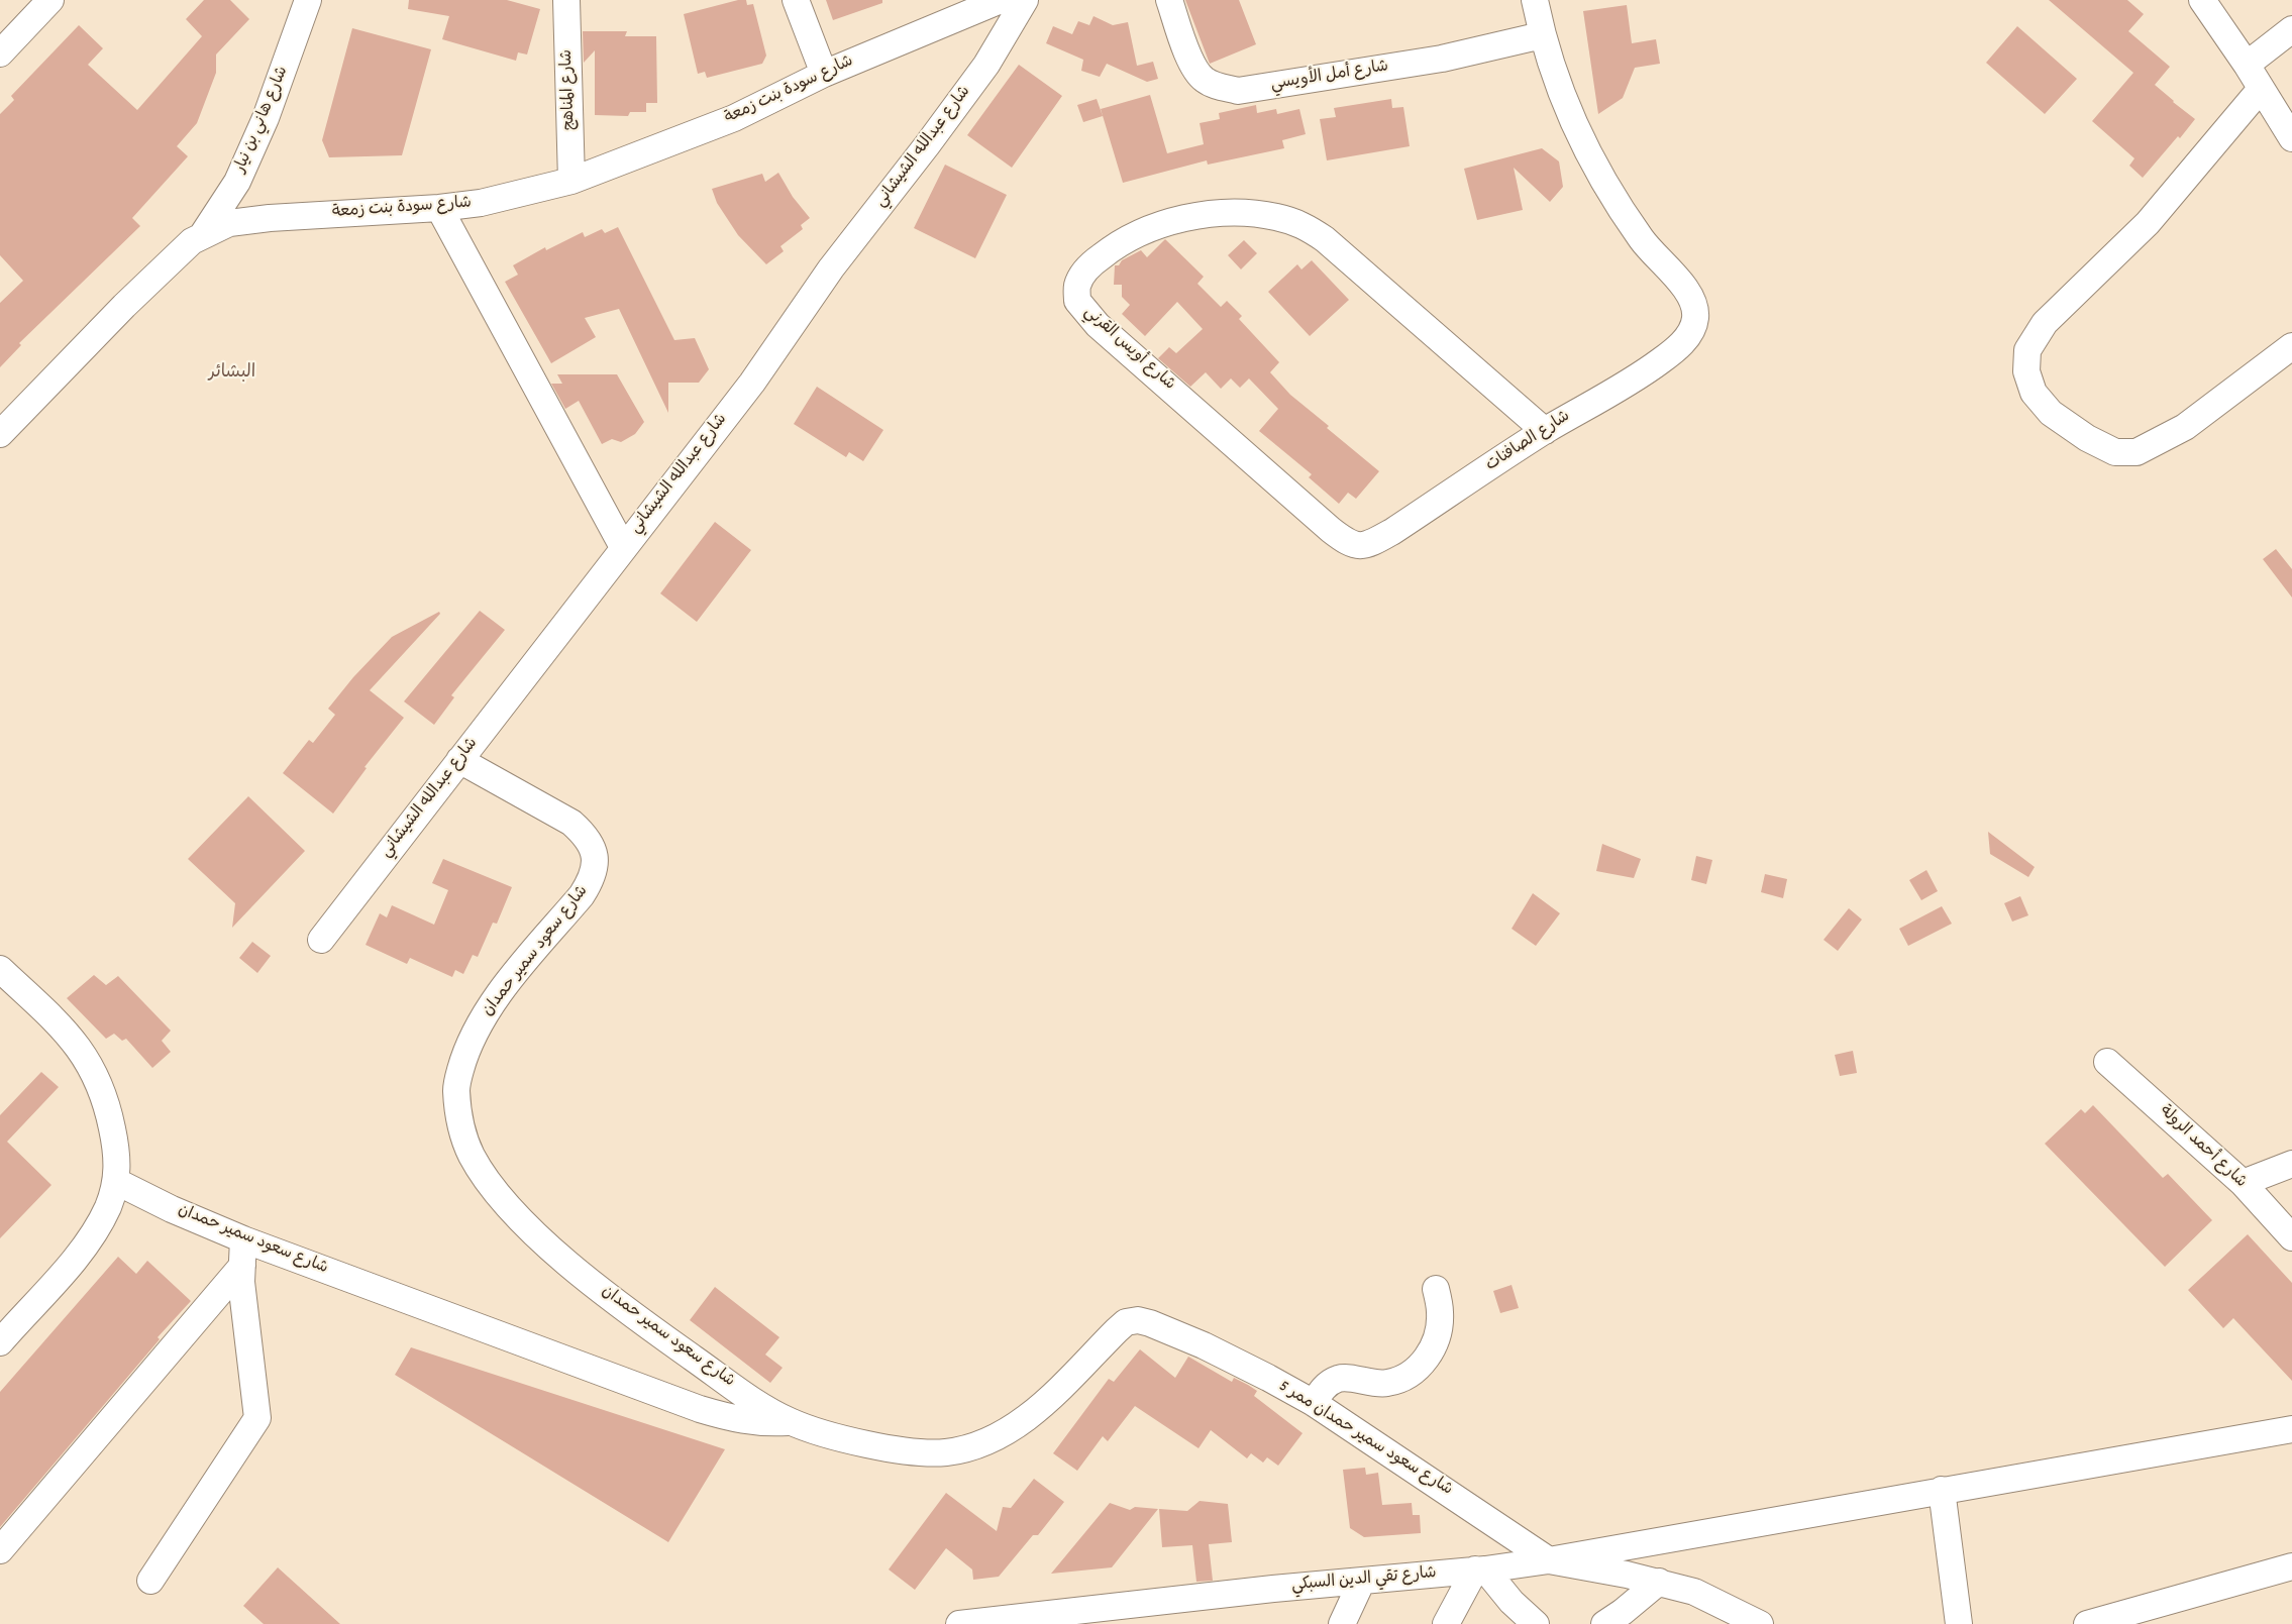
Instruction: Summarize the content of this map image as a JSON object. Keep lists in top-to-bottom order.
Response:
{
  "streets": {
    "street": [
      "شارع أمل الأويسي",
      "شارع المناهج",
      "شارع سودة بنت زمعة",
      "شارع هاني بن نيار",
      "شارع عبدالله الشيشاني",
      "شارع أويس القرني",
      "شارع الصافنات",
      "شارع سعود سمير حمدان",
      "شارع أحمد الرولة",
      "شارع سعود سمير حمدان ممر 5",
      "شارع تقي الدين السبكي"
    ]
  },
  "crossings": [
    ["شارع أمل الأويسي", "شارع الصافنات"],
    ["شارع المناهج", "شارع سودة بنت زمعة"],
    ["شارع سودة بنت زمعة", "شارع هاني بن نيار"],
    ["شارع عبدالله الشيشاني", "شارع سعود سمير حمدان"],
    ["شارع أويس القرني", "شارع الصافنات"],
    ["شارع سعود سمير حمدان", "شارع سعود سمير حمدان ممر 5"],
    ["شارع سعود سمير حمدان ممر 5", "شارع تقي الدين السبكي"]
  ],
  "districts": ["البشائر"]
}
